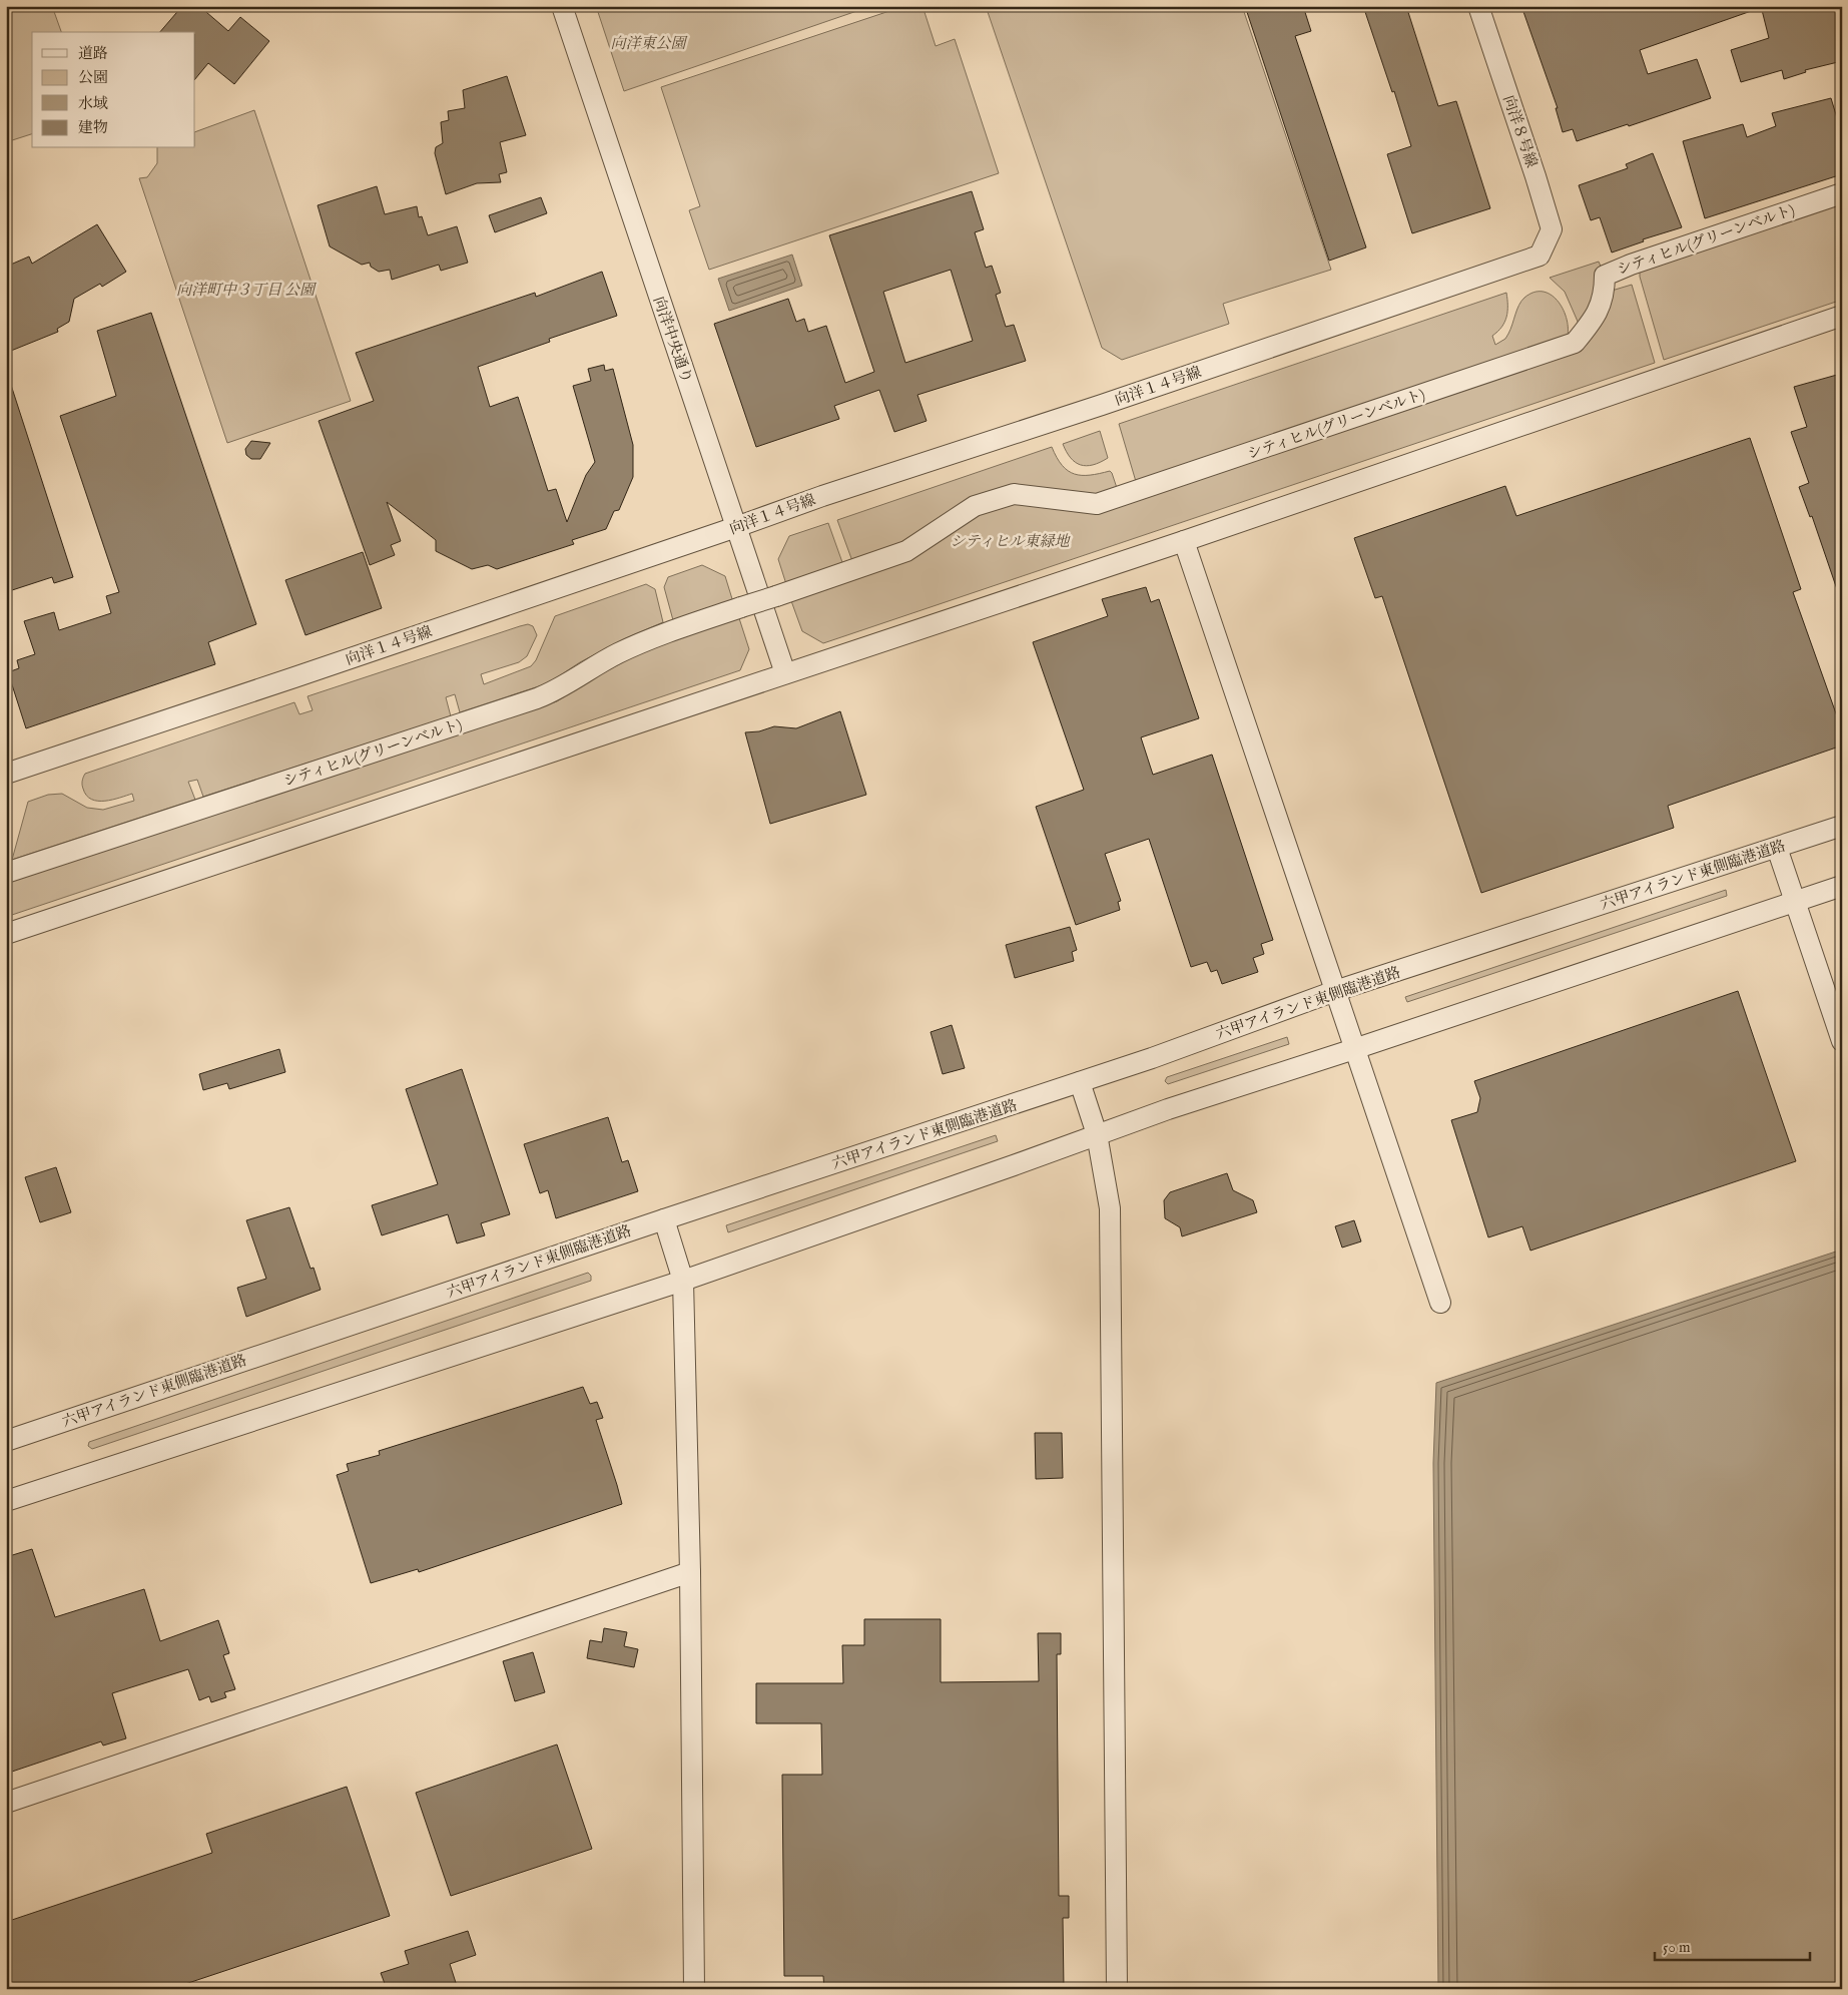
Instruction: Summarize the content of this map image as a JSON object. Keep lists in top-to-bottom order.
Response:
{
  "streets": {
    "street": [
      "向洋８号線",
      "シティヒル(グリーンベルト)",
      "向洋中央通り",
      "向洋１４号線",
      "六甲アイランド東側臨港道路"
    ]
  },
  "crossings": [
    ["向洋８号線", "向洋１４号線"],
    ["向洋中央通り", "向洋１４号線"]
  ],
  "parks": ["向洋東公園", "向洋町中３丁目 公園", "シティヒル東緑地"],
  "legend": [
    "道路",
    "公園",
    "水域",
    "建物"
  ],
  "scale_bar": "50 m"
}
